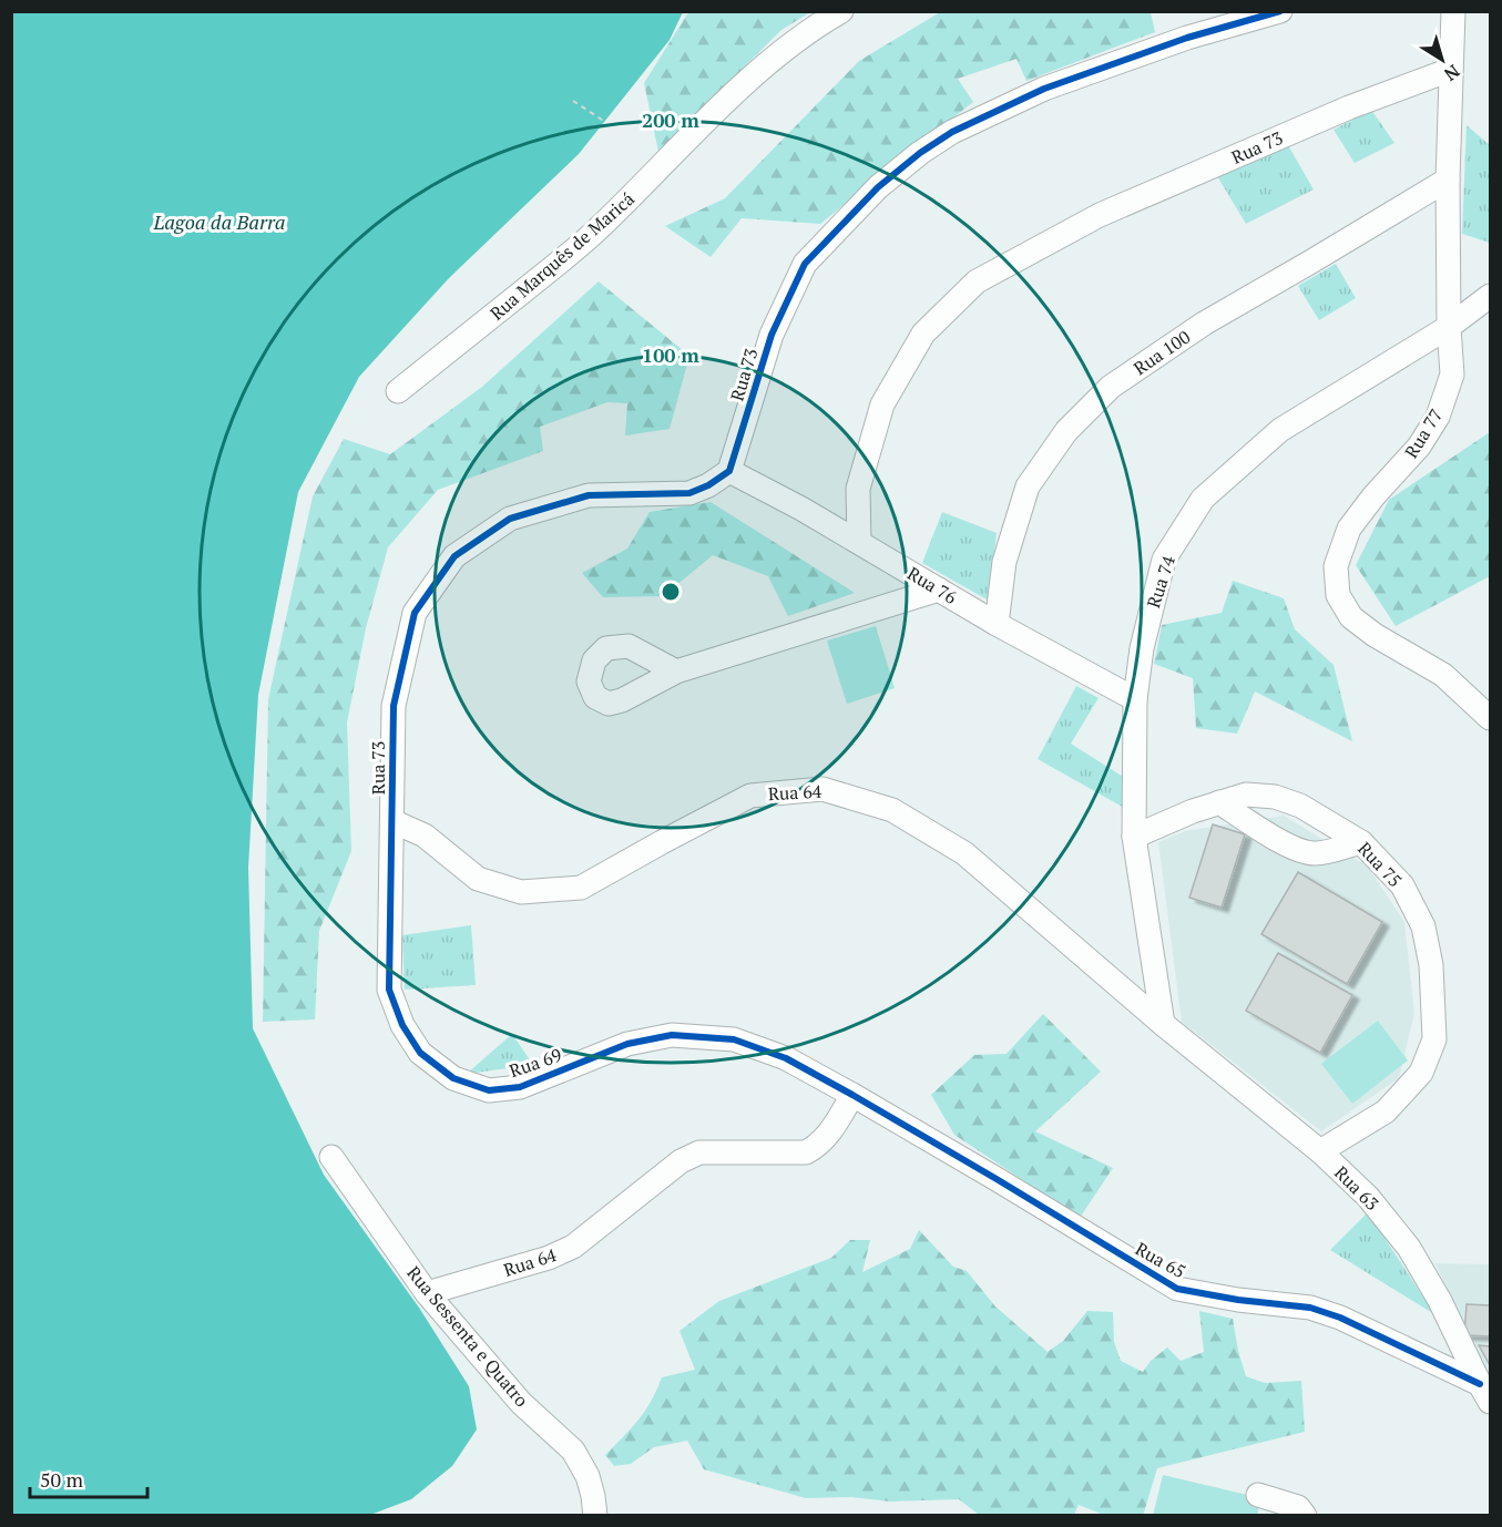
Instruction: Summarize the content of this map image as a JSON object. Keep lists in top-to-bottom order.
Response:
{
  "streets": {
    "street": [
      "Rua 73",
      "Rua Marquês de Maricá",
      "Rua 100",
      "Rua 77",
      "Rua 74",
      "Rua 76",
      "Rua 64",
      "Rua 75",
      "Rua 69",
      "Rua 63",
      "Rua 65",
      "Rua Sessenta e Quatro"
    ]
  },
  "crossings": [
    ["Rua 73", "Rua 77"],
    ["Rua 73", "Rua 76"],
    ["Rua 73", "Rua 64"],
    ["Rua 73", "Rua 69"],
    ["Rua 100", "Rua 77"],
    ["Rua 100", "Rua 76"],
    ["Rua 77", "Rua 74"],
    ["Rua 74", "Rua 76"],
    ["Rua 74", "Rua 64"],
    ["Rua 74", "Rua 75"],
    ["Rua 74", "Rua 63"],
    ["Rua 64", "Rua 69"],
    ["Rua 64", "Rua 63"],
    ["Rua 64", "Rua 65"],
    ["Rua 64", "Rua Sessenta e Quatro"],
    ["Rua 75", "Rua 63"],
    ["Rua 69", "Rua 65"],
    ["Rua 63", "Rua 65"]
  ],
  "water": ["Lagoa da Barra"],
  "scale_bar": "50 m",
  "north": "bottom right",
  "rings": ["200 m", "100 m"]
}
